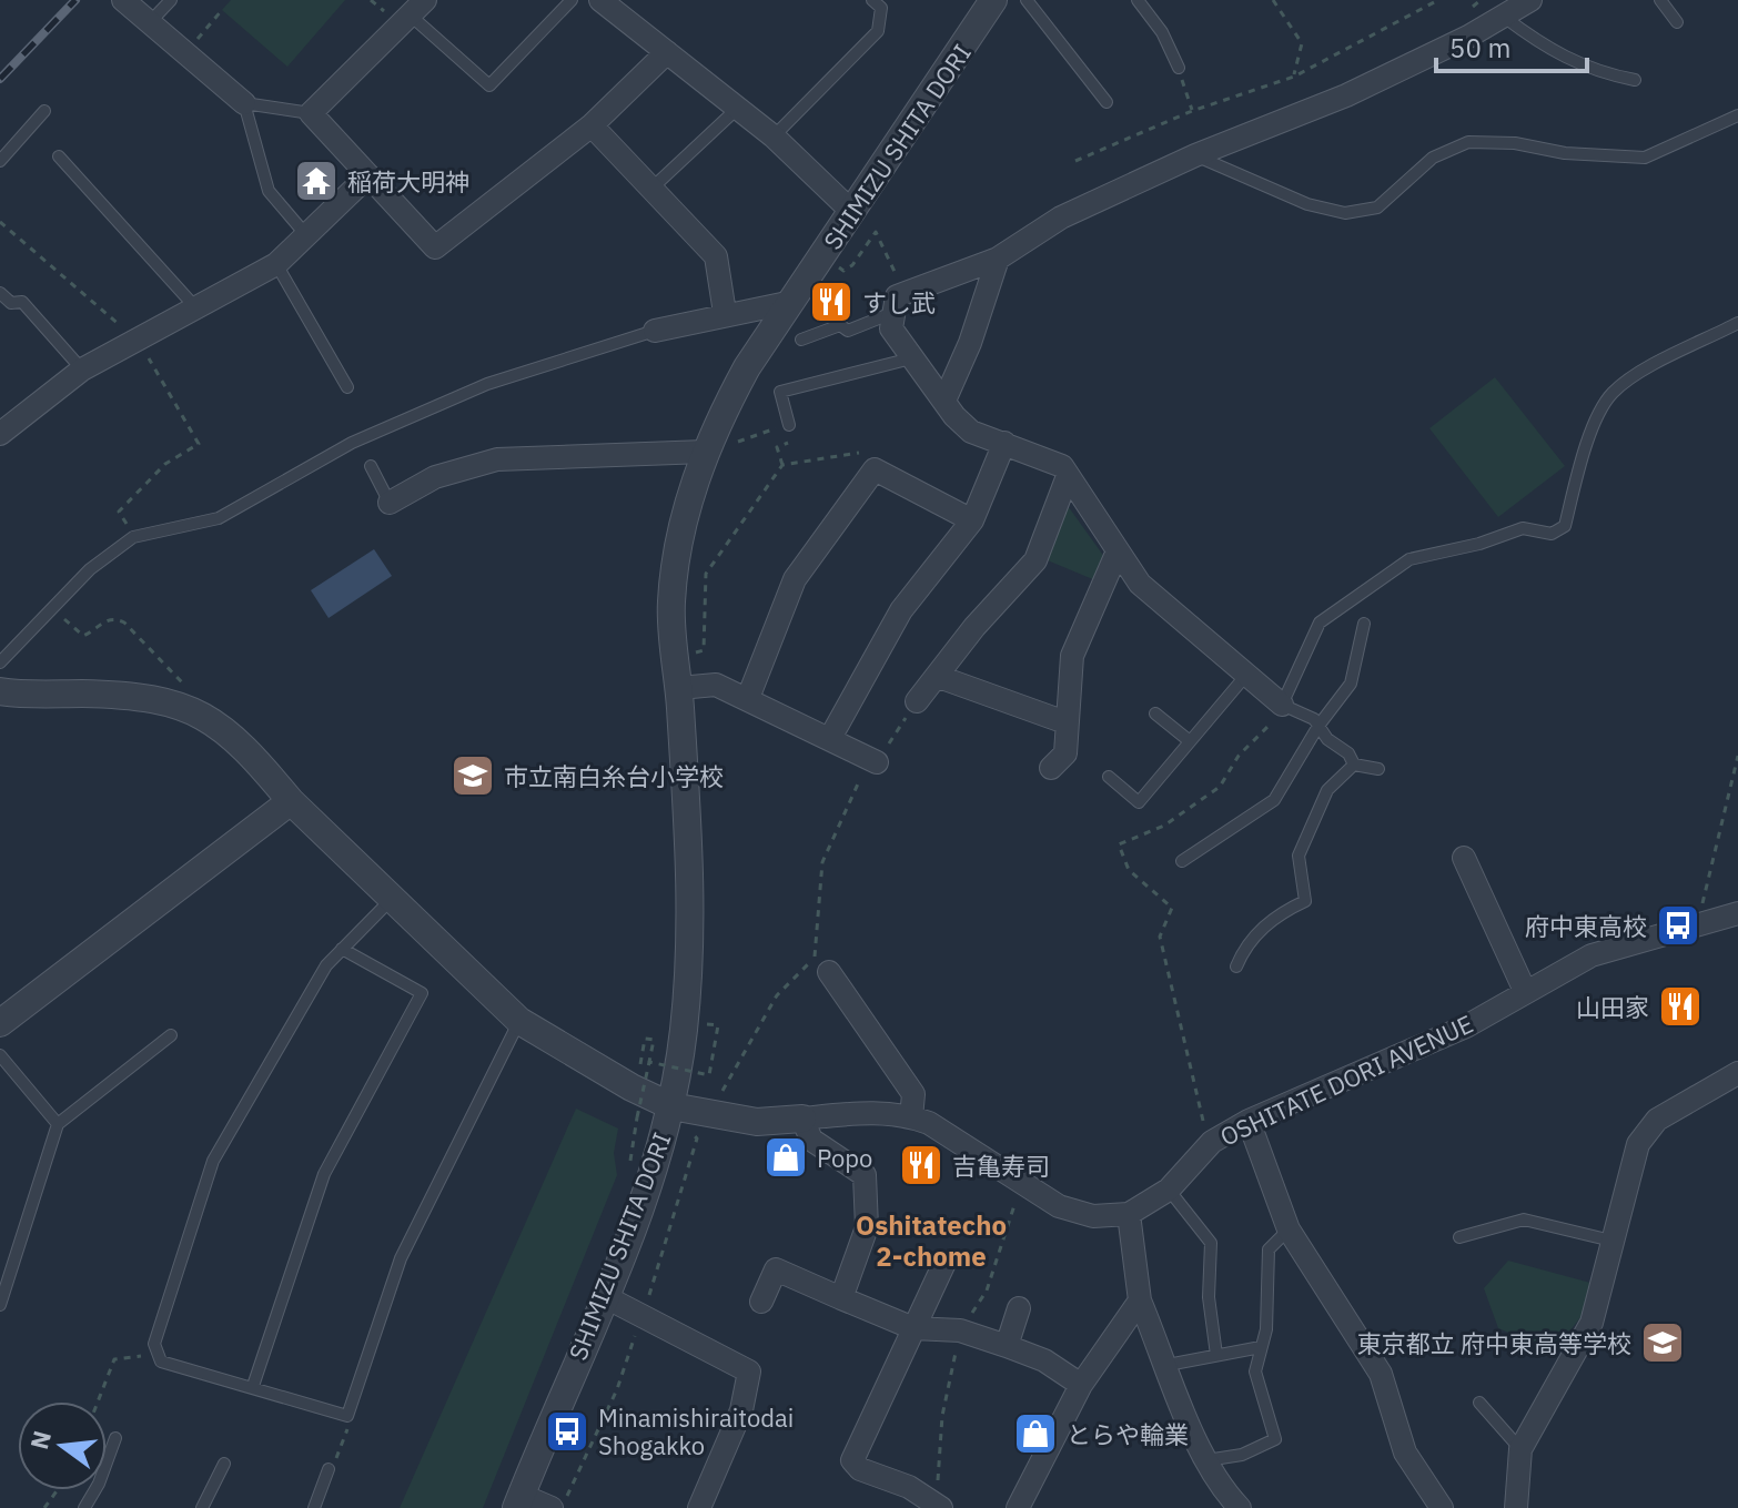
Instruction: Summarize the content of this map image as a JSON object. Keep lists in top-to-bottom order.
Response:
{
  "streets": {
    "street": ["SHIMIZU SHITA DORI", "OSHITATE DORI AVENUE"]
  },
  "districts": ["Oshitatecho 2-chome"],
  "places": {
    "temple": ["稲荷大明神"],
    "restaurant": ["すし武", "山田家", "吉亀寿司"],
    "school or university": ["市立南白糸台小学校", "東京都立 府中東高等学校"],
    "bus stop": ["府中東高校", "Minamishiraitodai Shogakko"],
    "shop": ["Popo", "とらや輪業"]
  },
  "scale_bar": "50 m",
  "north": "left"
}
